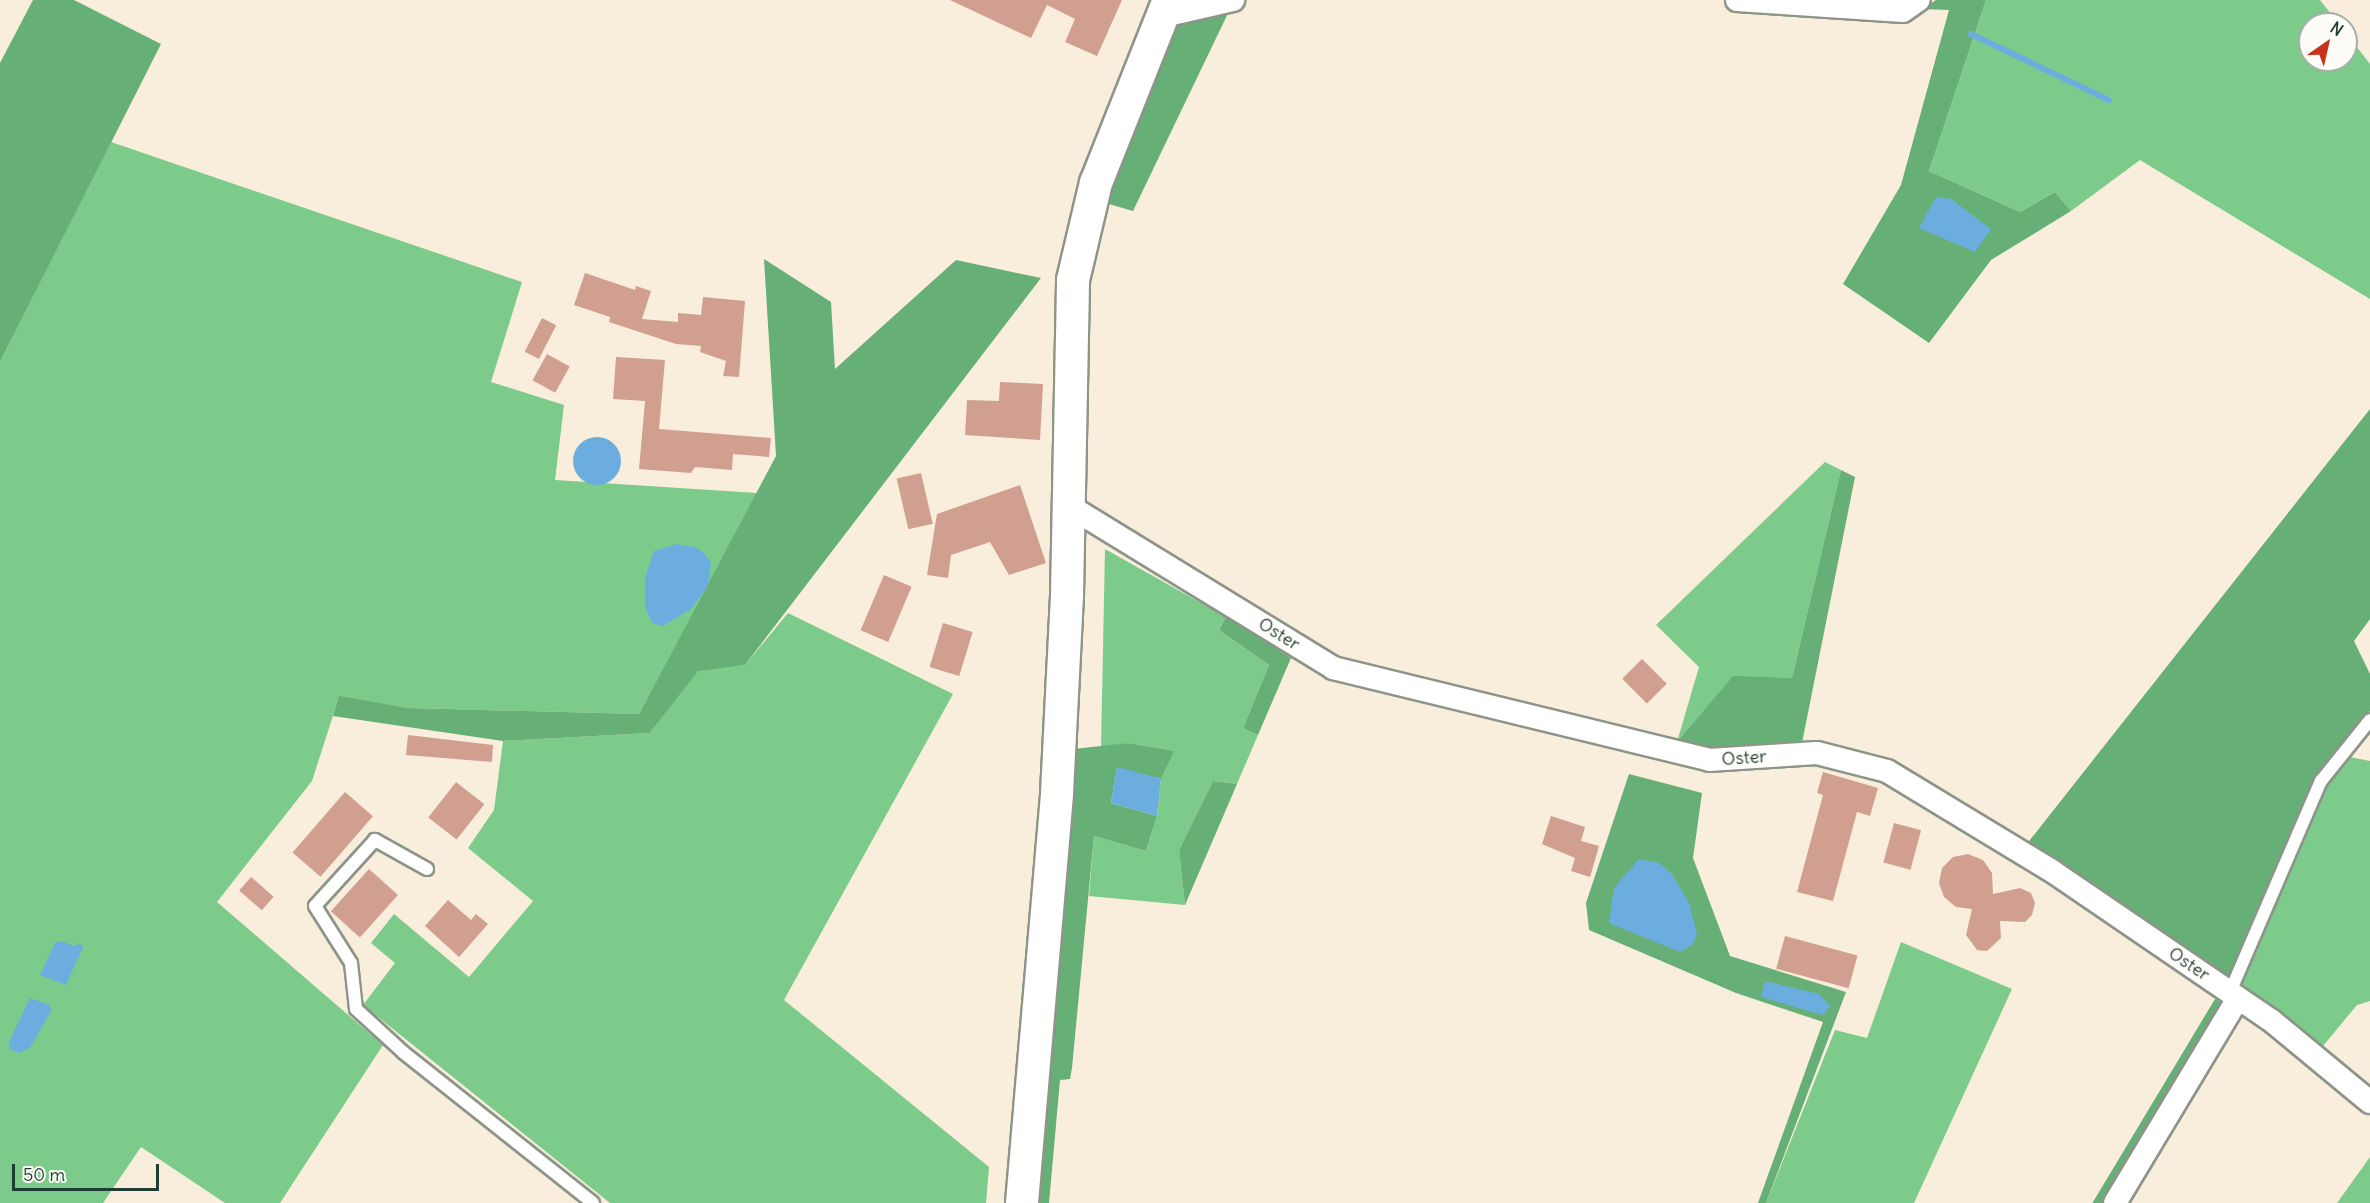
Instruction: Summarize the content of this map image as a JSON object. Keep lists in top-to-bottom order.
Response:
{
  "streets": {
    "street": ["Oster"]
  },
  "scale_bar": "50 m",
  "north": "top right"
}
